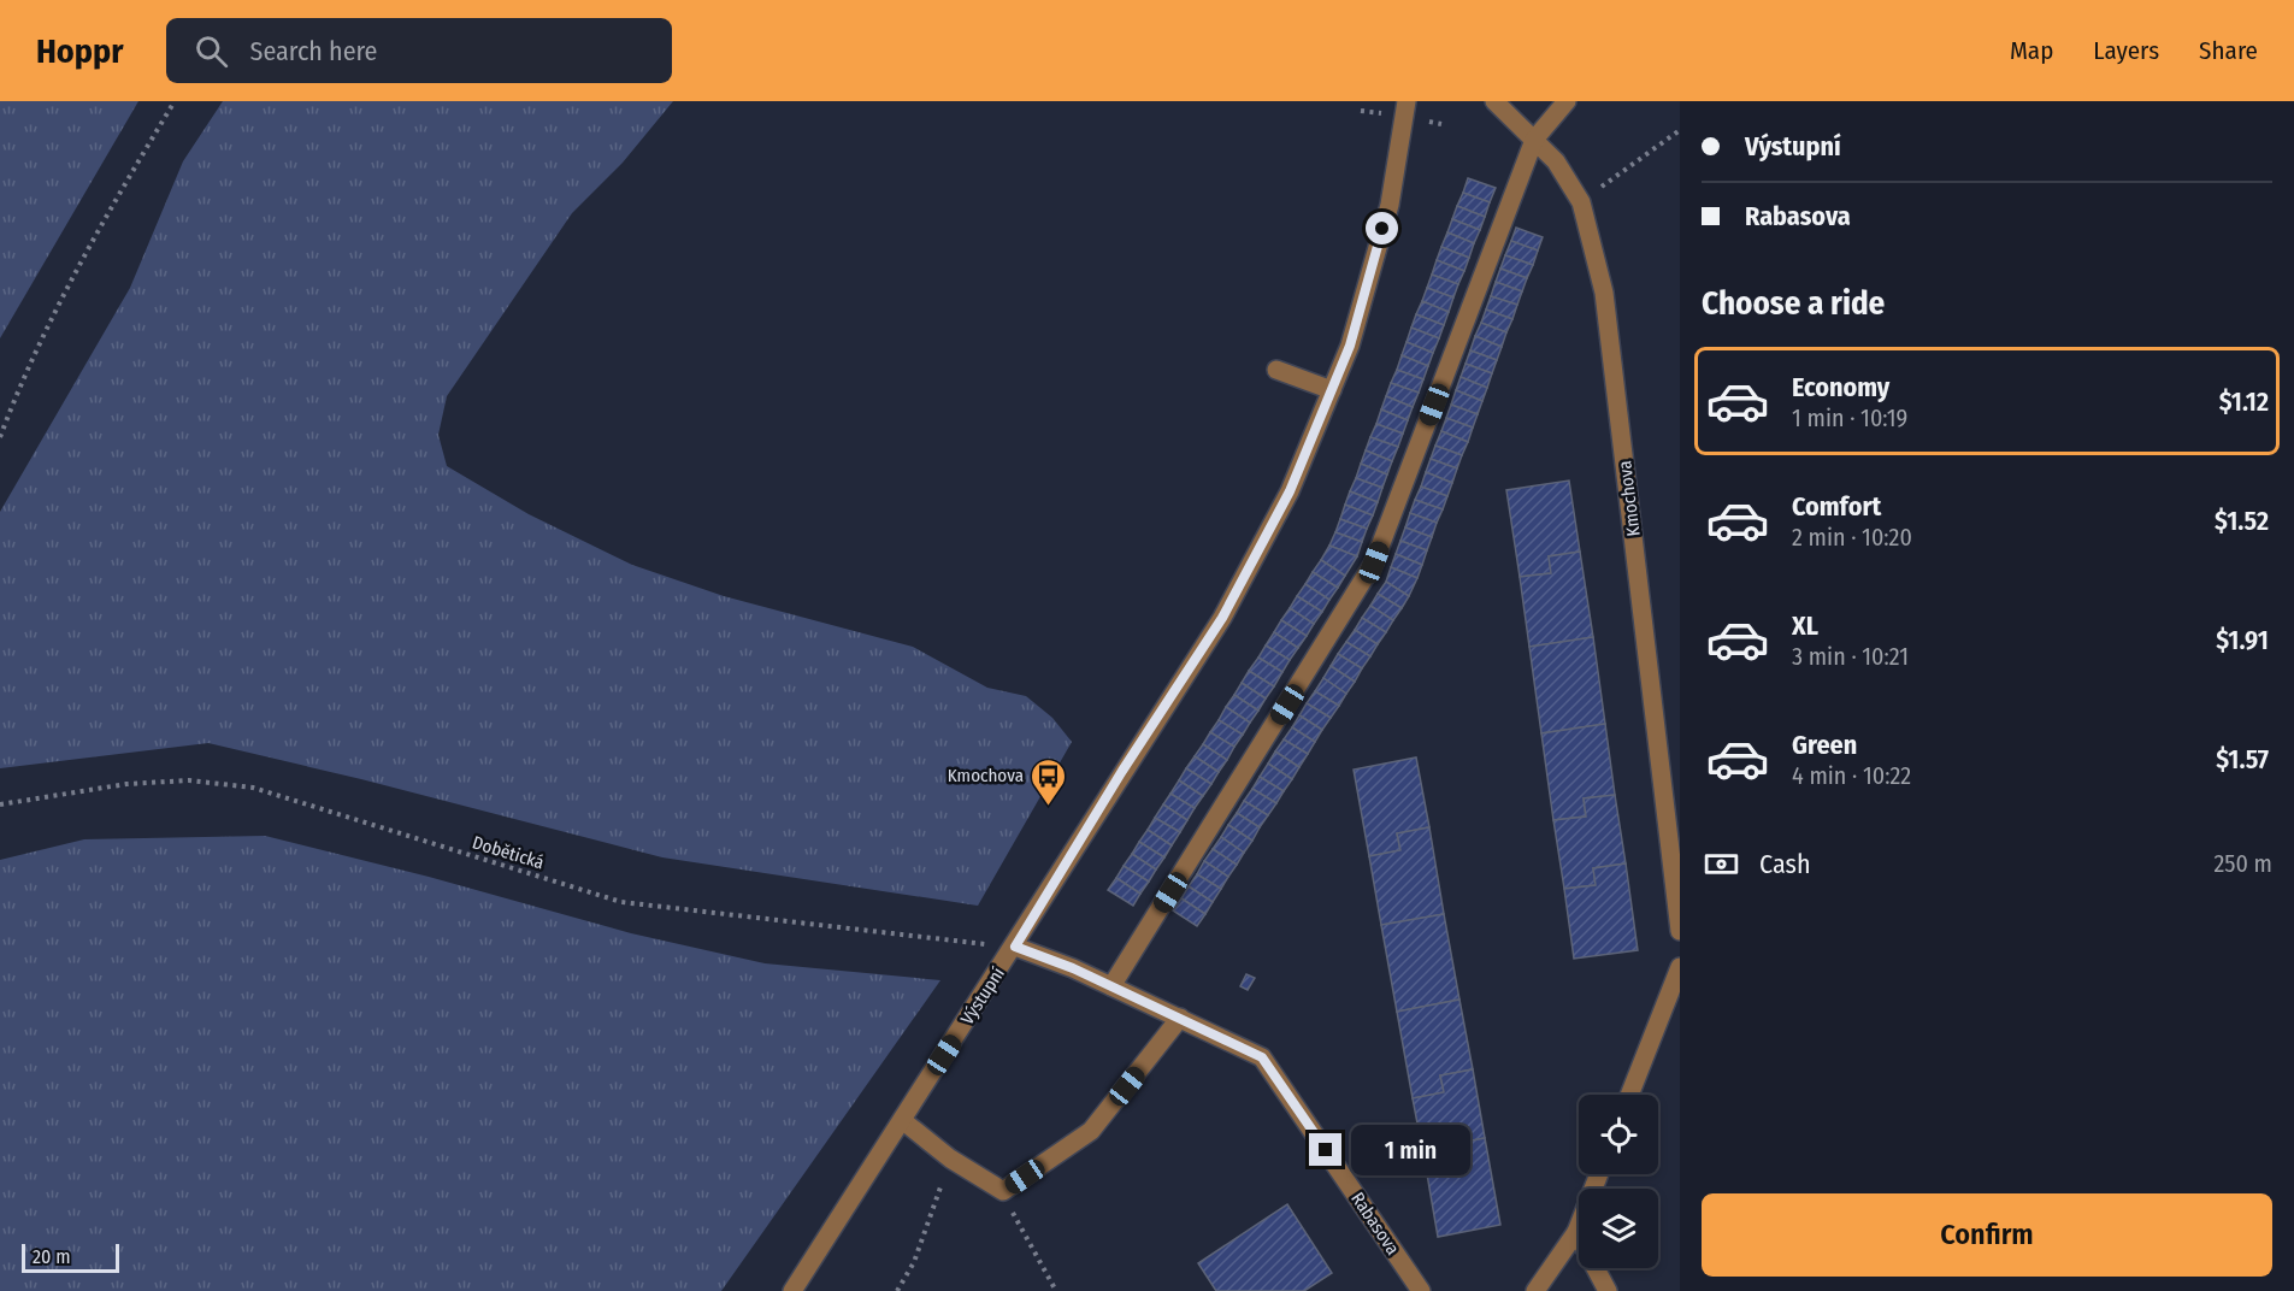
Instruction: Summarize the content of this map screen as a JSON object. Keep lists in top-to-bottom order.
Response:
{
  "streets": {
    "street": ["Kmochova", "Výstupní", "Rabasova"],
    "path": ["Dobětická"]
  },
  "crossings": [
    ["Dobětická", "Výstupní"],
    ["Dobětická", "Rabasova"],
    ["Výstupní", "Rabasova"]
  ],
  "places": {
    "bus stop": ["Kmochova"]
  },
  "scale_bar": "20 m",
  "page": {
    "header": "Hoppr",
    "search": "Search here",
    "nav": ["Map", "Layers", "Share"],
    "banner": ["Výstupní", "Rabasova"],
    "heading": "Choose a ride",
    "list": [
      {
        "name": "Economy",
        "note": "1 min · 10:19",
        "value": "$1.12"
      },
      {
        "name": "Comfort",
        "note": "2 min · 10:20",
        "value": "$1.52"
      },
      {
        "name": "XL",
        "note": "3 min · 10:21",
        "value": "$1.91"
      },
      {
        "name": "Green",
        "note": "4 min · 10:22",
        "value": "$1.57"
      }
    ],
    "pay": ["Cash", "250 m"],
    "bubble": "1 min",
    "buttons": "Confirm",
    "scale": "20 m"
  }
}
